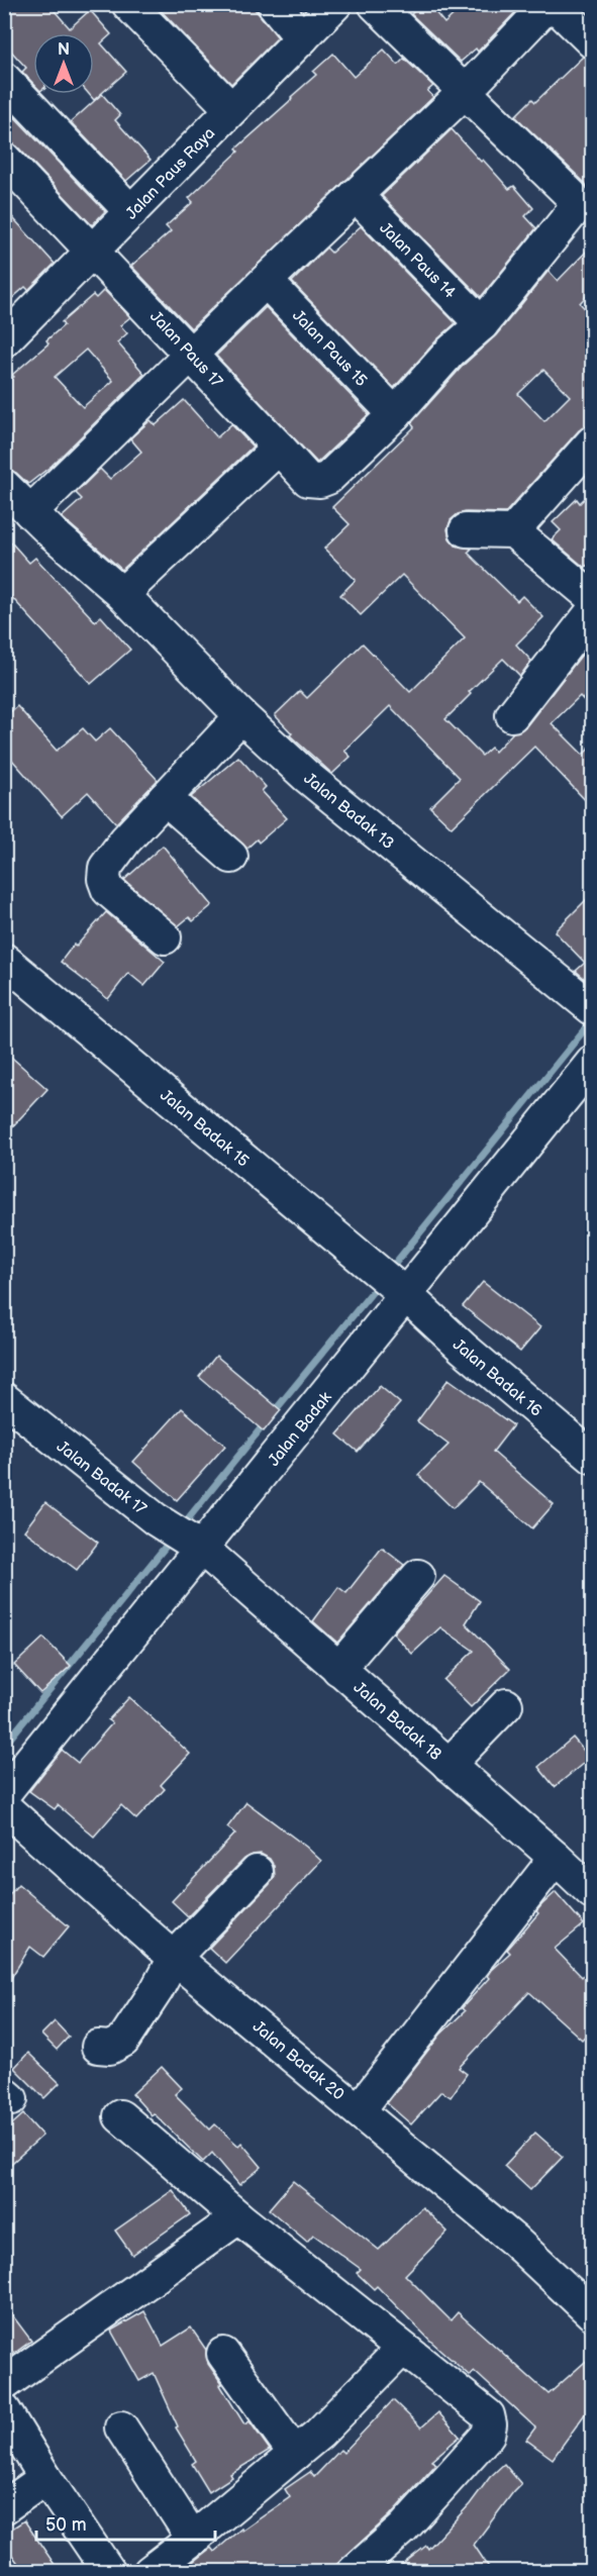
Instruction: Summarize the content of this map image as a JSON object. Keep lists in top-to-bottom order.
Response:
{
  "streets": {
    "street": [
      "Jalan Paus Raya",
      "Jalan Paus 14",
      "Jalan Paus 15",
      "Jalan Paus 17",
      "Jalan Badak 13",
      "Jalan Badak 15",
      "Jalan Badak 16",
      "Jalan Badak",
      "Jalan Badak 17",
      "Jalan Badak 18",
      "Jalan Badak 20"
    ]
  },
  "crossings": [
    ["Jalan Paus Raya", "Jalan Paus 17"],
    ["Jalan Paus 14", "Jalan Paus 17"],
    ["Jalan Paus 15", "Jalan Paus 17"],
    ["Jalan Badak 15", "Jalan Badak 16"],
    ["Jalan Badak 15", "Jalan Badak"],
    ["Jalan Badak 16", "Jalan Badak"],
    ["Jalan Badak", "Jalan Badak 17"],
    ["Jalan Badak", "Jalan Badak 18"],
    ["Jalan Badak 17", "Jalan Badak 18"]
  ],
  "scale_bar": "50 m",
  "north": "top"
}
